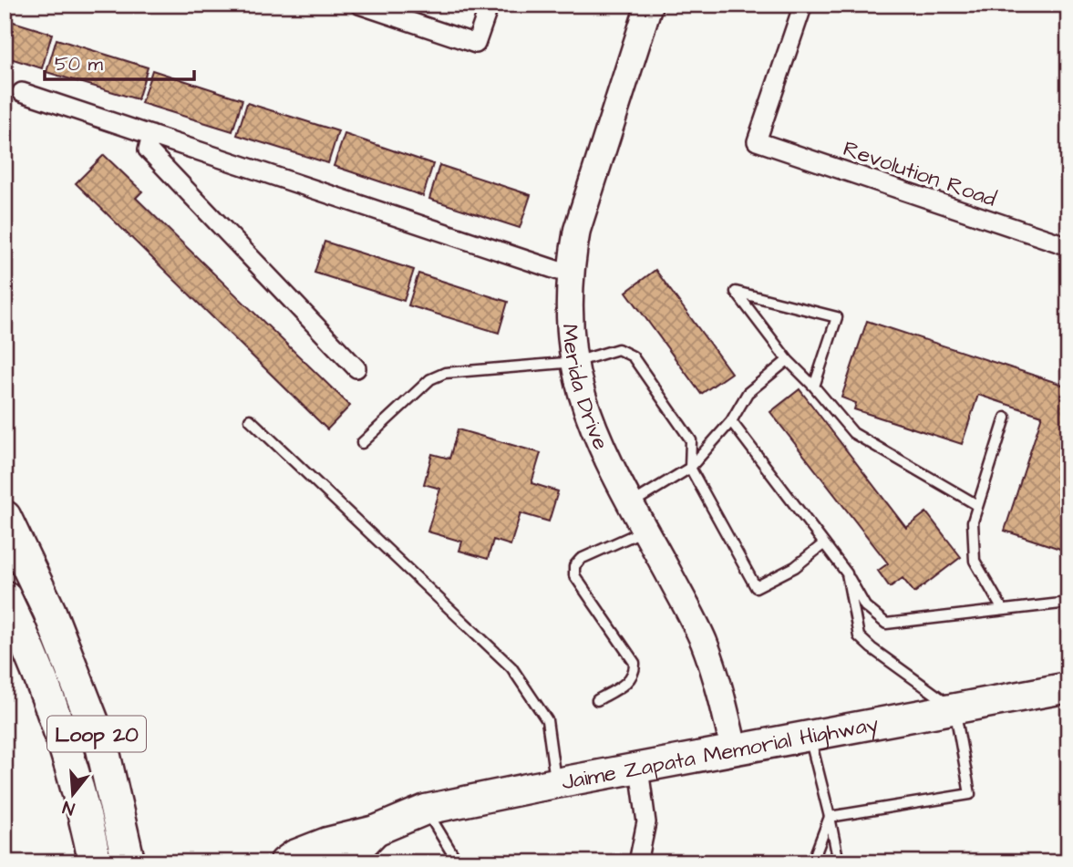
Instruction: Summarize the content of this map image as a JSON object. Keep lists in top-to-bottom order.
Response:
{
  "streets": {
    "highway": ["Loop 20"],
    "main road": ["Jaime Zapata Memorial Highway"],
    "street": ["Revolution Road", "Merida Drive"]
  },
  "crossings": [
    ["Merida Drive", "Jaime Zapata Memorial Highway"]
  ],
  "scale_bar": "50 m",
  "north": "bottom"
}
